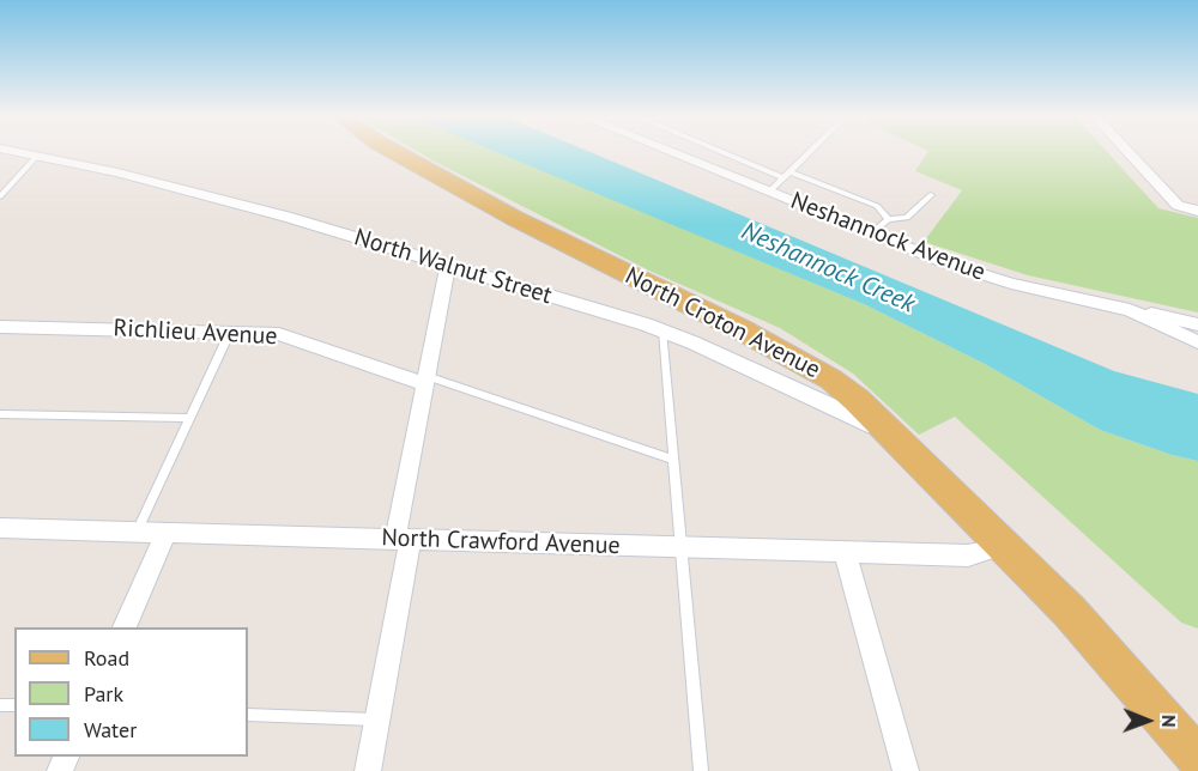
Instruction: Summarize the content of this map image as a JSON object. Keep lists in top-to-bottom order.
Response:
{
  "streets": {
    "main road": ["North Croton Avenue"],
    "street": [
      "Neshannock Avenue",
      "North Walnut Street",
      "Richlieu Avenue",
      "North Crawford Avenue"
    ]
  },
  "crossings": [
    ["North Walnut Street", "North Croton Avenue"],
    ["North Croton Avenue", "North Crawford Avenue"]
  ],
  "water": ["Neshannock Creek"],
  "legend": ["Road", "Park", "Water"],
  "north": "right"
}
